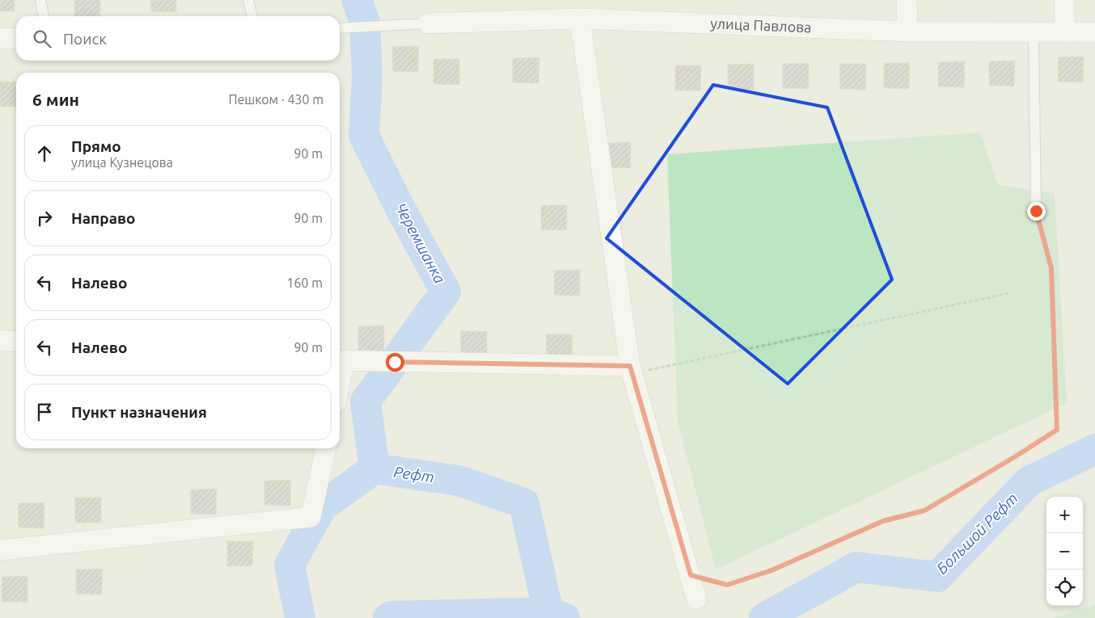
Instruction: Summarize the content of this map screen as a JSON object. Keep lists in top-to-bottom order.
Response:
{
  "streets": {
    "street": ["улица Павлова"]
  },
  "water": ["Черемшанка", "Рефт", "Большой Рефт"],
  "page": {
    "search": "Поиск",
    "heading": ["6 мин", "Пешком · 430 m"],
    "list": [
      ["Прямо", "улица Кузнецова", "90 m"],
      ["Направо", "90 m"],
      ["Налево", "160 m"],
      ["Налево", "90 m"],
      "Пункт назначения"
    ],
    "map_buttons": ["+", "−"]
  }
}
